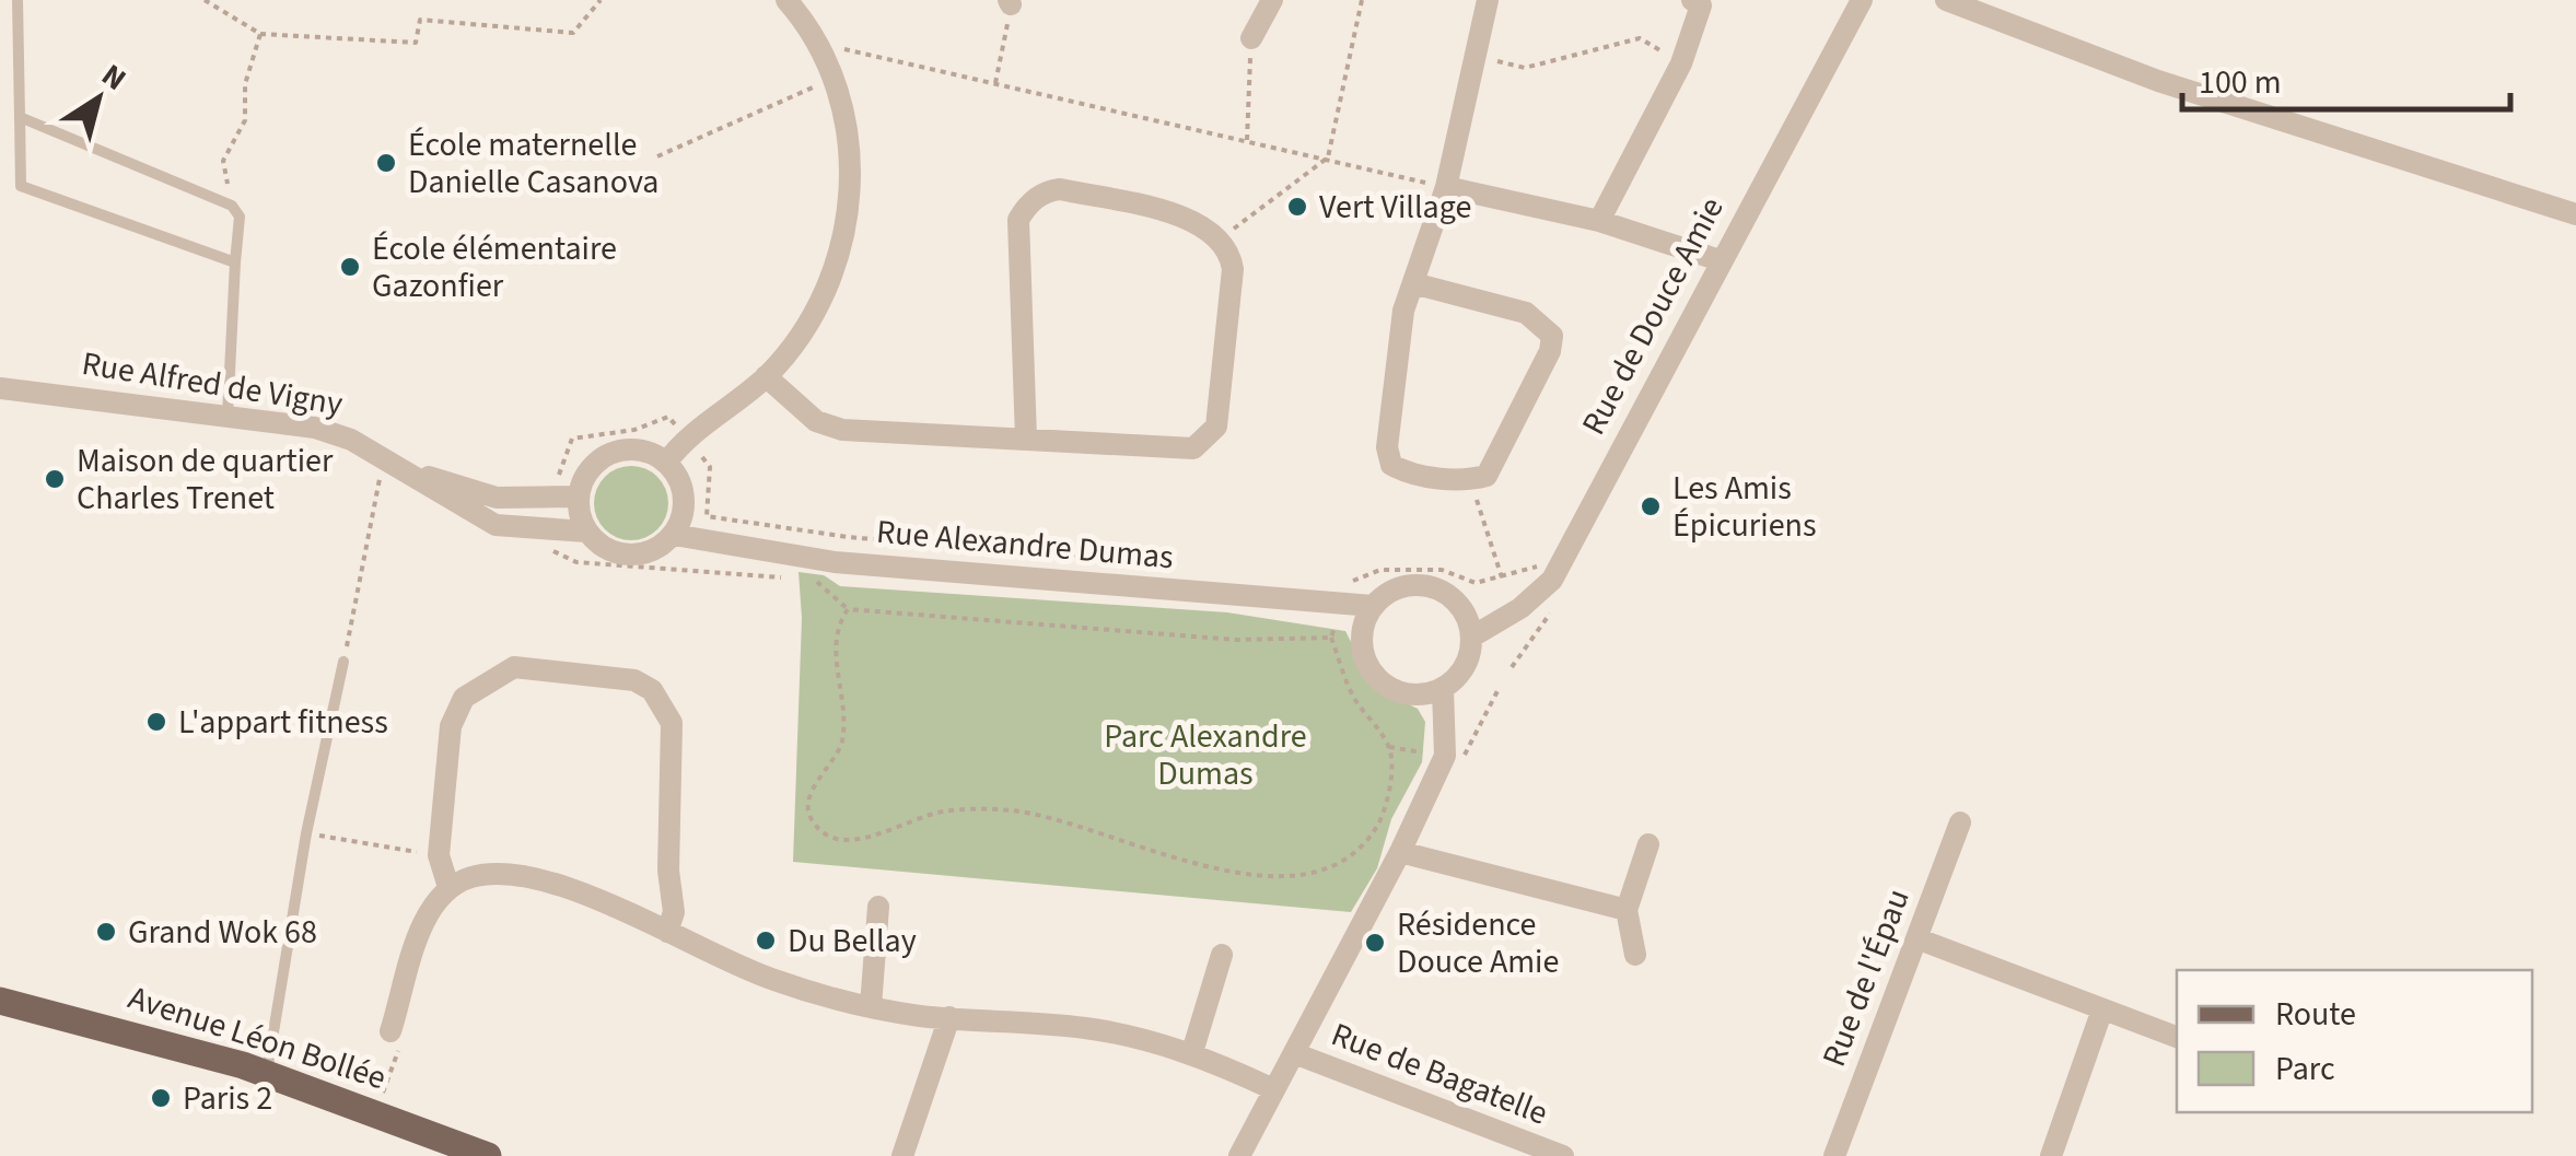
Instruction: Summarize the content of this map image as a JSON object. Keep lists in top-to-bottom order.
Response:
{
  "streets": {
    "main road": ["Avenue Léon Bollée"],
    "street": [
      "Rue de Douce Amie",
      "Rue Alfred de Vigny",
      "Rue Alexandre Dumas",
      "Rue de l'Épau",
      "Rue de Bagatelle"
    ]
  },
  "crossings": [
    ["Rue de Douce Amie", "Rue Alexandre Dumas"],
    ["Rue Alfred de Vigny", "Rue Alexandre Dumas"]
  ],
  "parks": ["Parc Alexandre Dumas"],
  "places": [
    "École maternelle Danielle Casanova",
    "Vert Village",
    "École élémentaire Gazonfier",
    "Maison de quartier Charles Trenet",
    "Les Amis Épicuriens",
    "L'appart fitness",
    "Grand Wok 68",
    "Du Bellay",
    "Résidence Douce Amie",
    "Paris 2"
  ],
  "legend": ["Route", "Parc"],
  "scale_bar": "100 m",
  "north": "top right"
}
